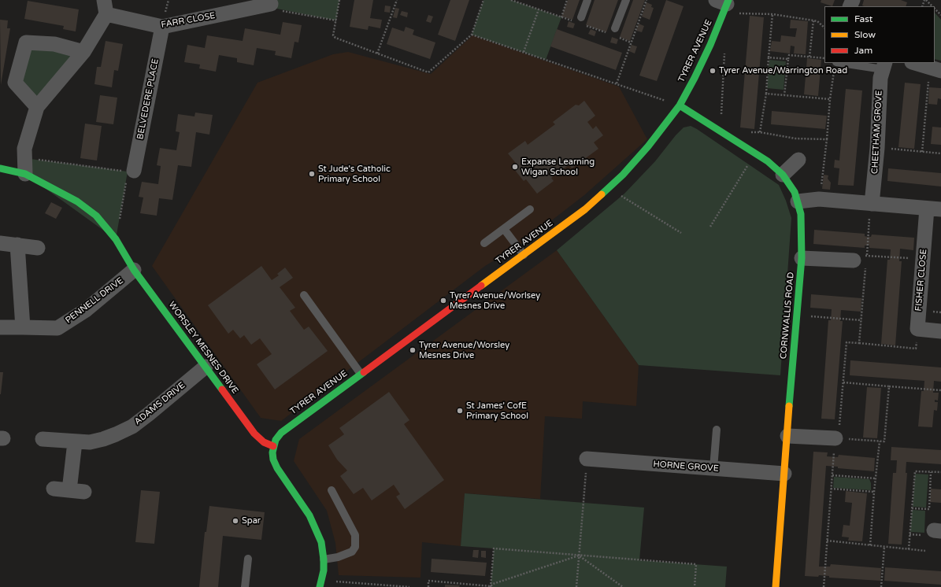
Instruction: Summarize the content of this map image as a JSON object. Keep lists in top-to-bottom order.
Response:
{
  "streets": {
    "street": [
      "FARR CLOSE",
      "TYRER AVENUE",
      "BELVEDERE PLACE",
      "CHEETHAM GROVE",
      "FISHER CLOSE",
      "PENNELL DRIVE",
      "CORNWALLIS ROAD",
      "WORSLEY MESNES DRIVE",
      "ADAMS DRIVE",
      "HORNE GROVE"
    ]
  },
  "crossings": [
    ["FARR CLOSE", "BELVEDERE PLACE"],
    ["TYRER AVENUE", "CORNWALLIS ROAD"],
    ["TYRER AVENUE", "WORSLEY MESNES DRIVE"],
    ["CHEETHAM GROVE", "FISHER CLOSE"],
    ["FISHER CLOSE", "CORNWALLIS ROAD"],
    ["PENNELL DRIVE", "WORSLEY MESNES DRIVE"],
    ["CORNWALLIS ROAD", "HORNE GROVE"],
    ["WORSLEY MESNES DRIVE", "ADAMS DRIVE"]
  ],
  "places": [
    "Tyrer Avenue/Warrington Road",
    "Expanse Learning Wigan School",
    "St Jude's Catholic Primary School",
    "Tyrer Avenue/Worlsey Mesnes Drive",
    "Tyrer Avenue/Worsley Mesnes Drive",
    "St James' CofE Primary School",
    "Spar"
  ],
  "legend": ["Fast", "Slow", "Jam"]
}
